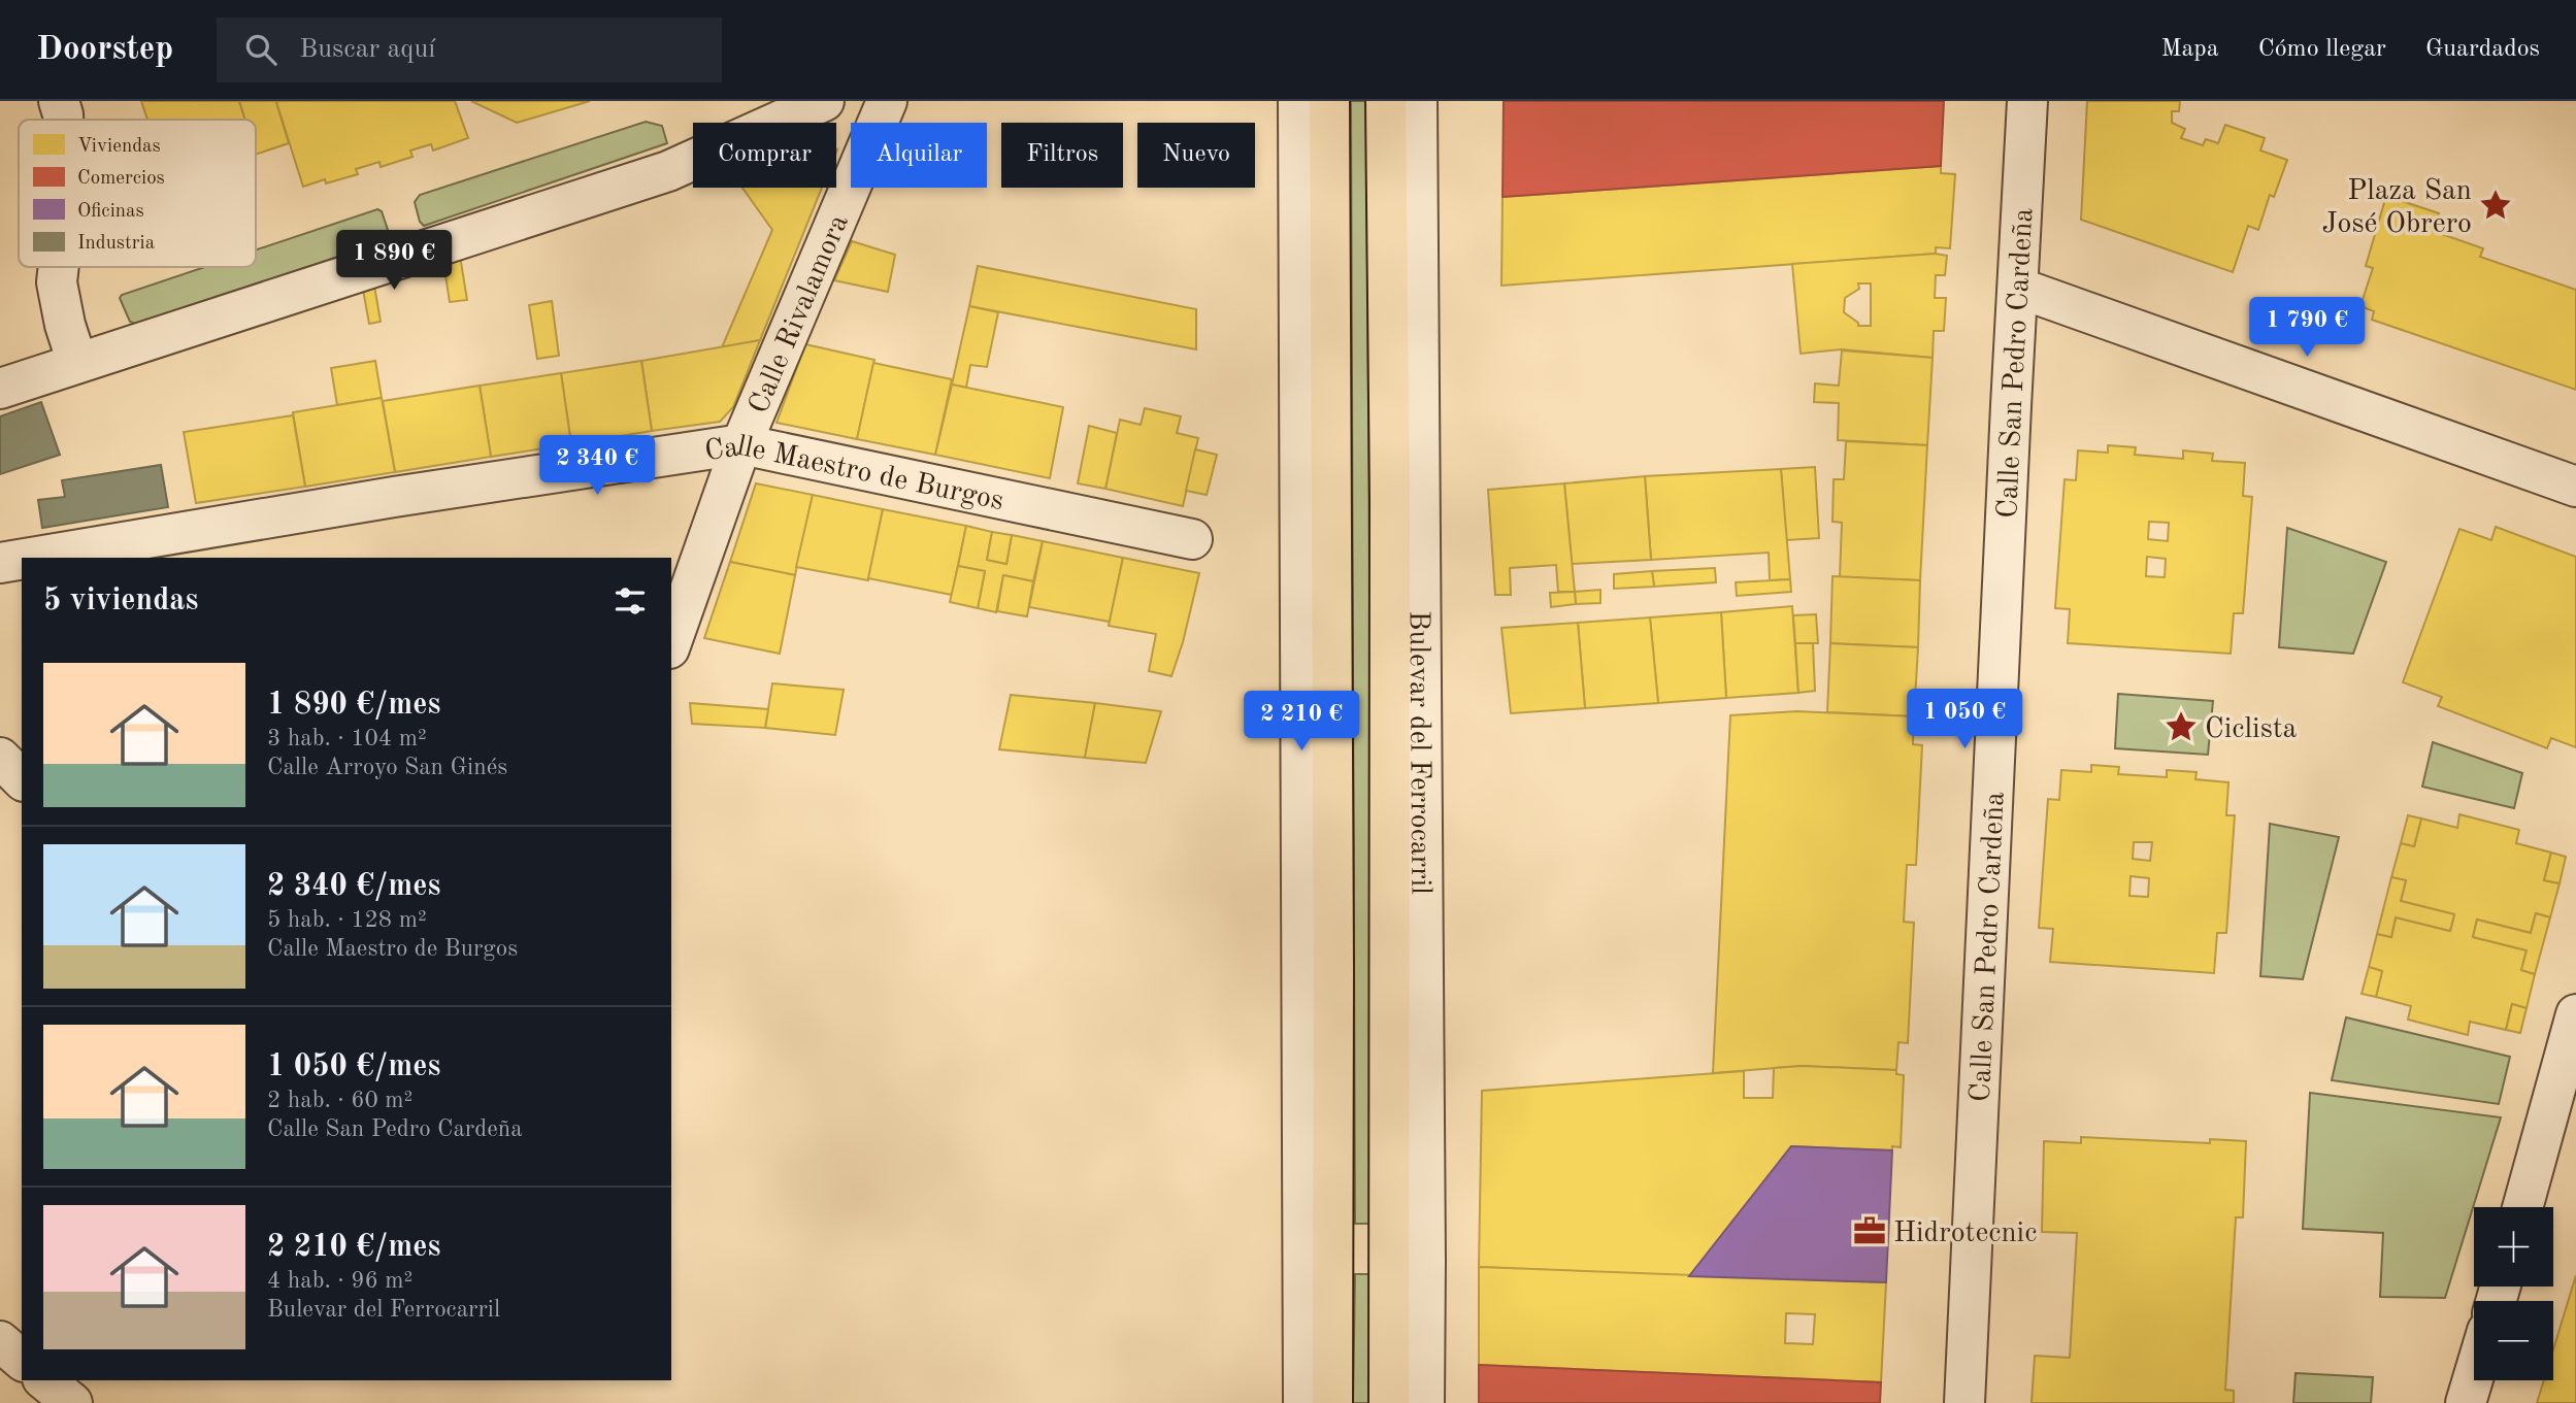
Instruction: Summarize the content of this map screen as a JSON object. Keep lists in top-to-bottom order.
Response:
{
  "streets": {
    "main road": ["Bulevar del Ferrocarril"],
    "street": ["Calle Rivalamora", "Calle San Pedro Cardeña", "Calle Maestro de Burgos"]
  },
  "crossings": [
    ["Calle Rivalamora", "Calle Maestro de Burgos"]
  ],
  "places": {
    "place": ["Plaza San José Obrero", "Ciclista"],
    "office": ["Hidrotecnic"]
  },
  "legend": [
    "Viviendas",
    "Comercios",
    "Oficinas",
    "Industria"
  ],
  "page": {
    "header": "Doorstep",
    "search": "Buscar aquí",
    "nav": ["Mapa", "Cómo llegar", "Guardados"],
    "chip": [
      "Comprar",
      "Alquilar",
      "Filtros",
      "Nuevo"
    ],
    "price": [
      "1 890 €",
      "1 790 €",
      "2 340 €",
      "1 050 €",
      "2 210 €"
    ],
    "heading": "5 viviendas",
    "list": [
      {
        "name": "1 890 €/mes",
        "note": "3 hab. · 104 m² · Calle Arroyo San Ginés"
      },
      {
        "name": "2 340 €/mes",
        "note": "5 hab. · 128 m² · Calle Maestro de Burgos"
      },
      {
        "name": "1 050 €/mes",
        "note": "2 hab. · 60 m² · Calle San Pedro Cardeña"
      },
      {
        "name": "2 210 €/mes",
        "note": "4 hab. · 96 m² · Bulevar del Ferrocarril"
      }
    ],
    "map_buttons": ["+", "−"]
  }
}
